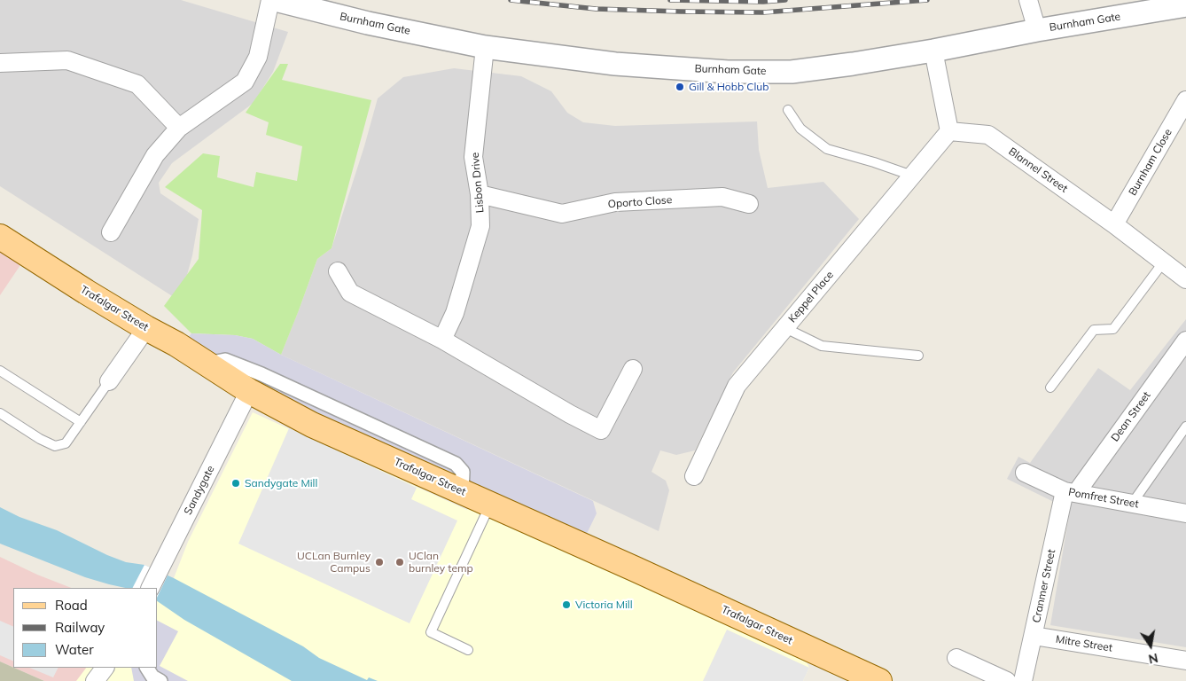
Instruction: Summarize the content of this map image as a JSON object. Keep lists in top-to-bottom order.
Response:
{
  "streets": {
    "main road": ["Trafalgar Street"],
    "street": [
      "Burnham Gate",
      "Burnham Close",
      "Blannel Street",
      "Lisbon Drive",
      "Oporto Close",
      "Keppel Place",
      "Dean Street",
      "Sandygate",
      "Pomfret Street",
      "Cranmer Street",
      "Mitre Street"
    ]
  },
  "crossings": [
    ["Burnham Gate", "Lisbon Drive"],
    ["Burnham Close", "Blannel Street"],
    ["Blannel Street", "Keppel Place"],
    ["Lisbon Drive", "Oporto Close"],
    ["Trafalgar Street", "Sandygate"],
    ["Dean Street", "Pomfret Street"],
    ["Dean Street", "Cranmer Street"],
    ["Pomfret Street", "Cranmer Street"],
    ["Cranmer Street", "Mitre Street"]
  ],
  "places": [
    "Gill & Hobb Club",
    "Sandygate Mill",
    "UCLan Burnley Campus",
    "UClan burnley temp",
    "Victoria Mill"
  ],
  "legend": ["Road", "Railway", "Water"],
  "north": "bottom"
}
